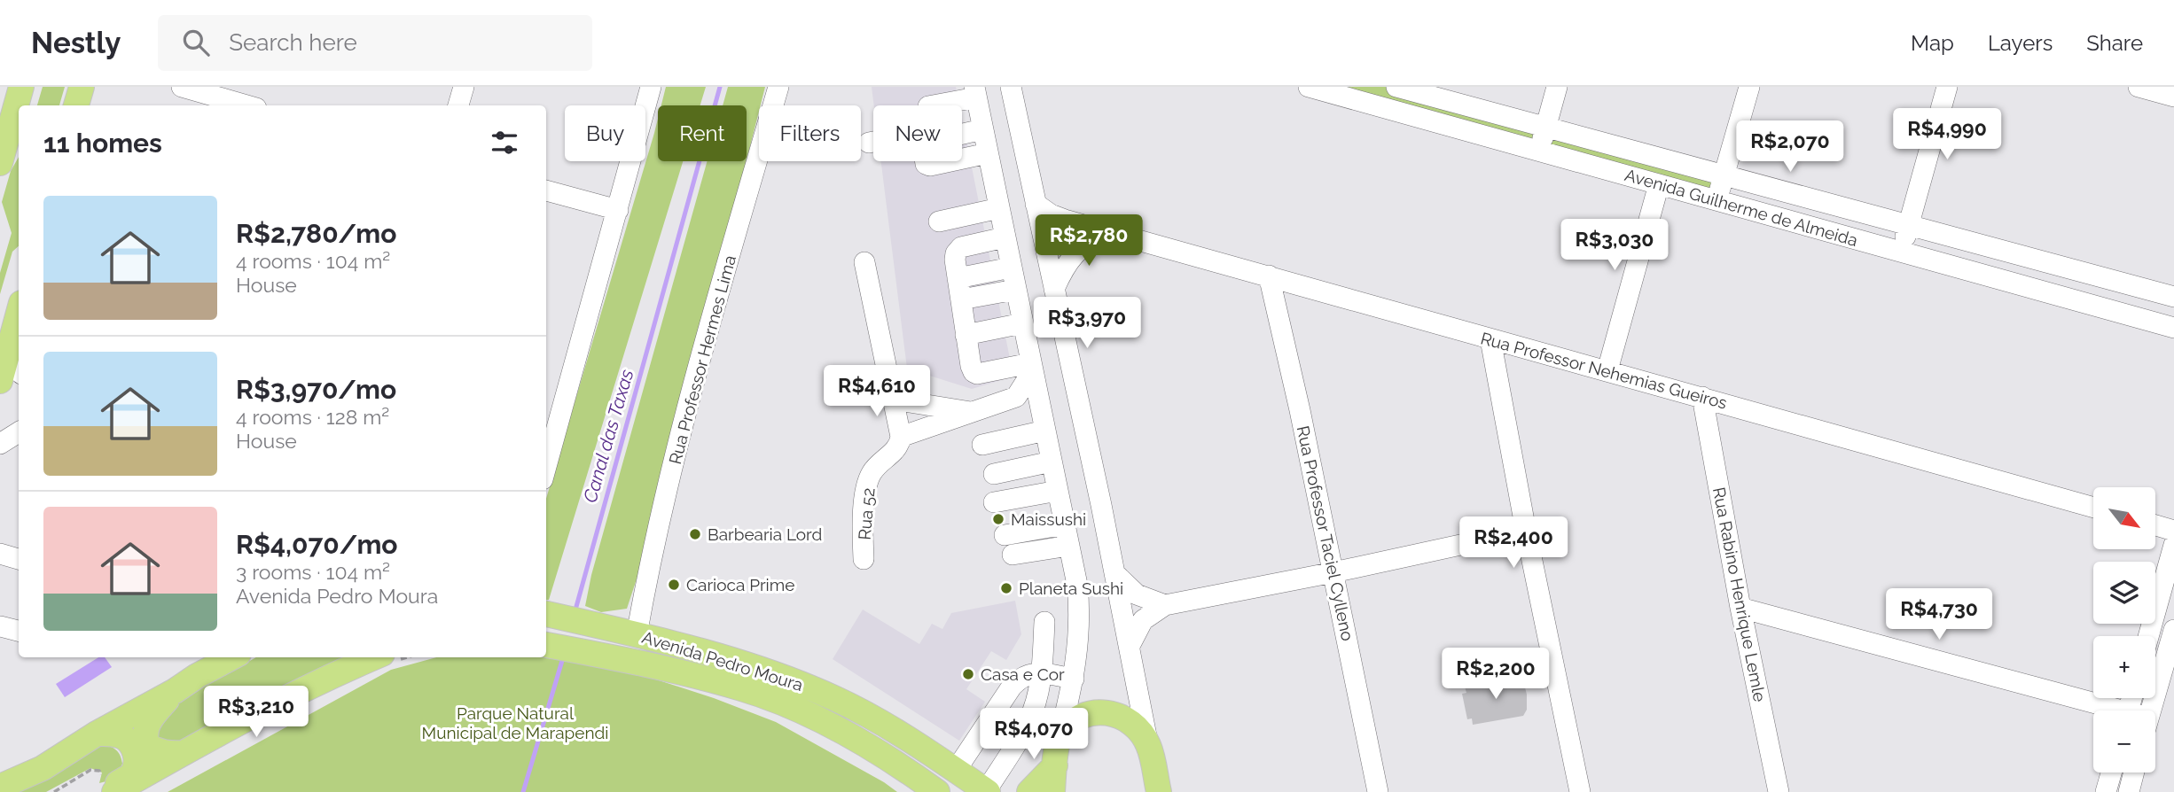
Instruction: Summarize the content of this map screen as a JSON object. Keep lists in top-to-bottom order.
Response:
{
  "streets": {
    "main road": ["Avenida Pedro Moura"],
    "street": [
      "Avenida Guilherme de Almeida",
      "Rua Professor Hermes Lima",
      "Rua Professor Nehemias Gueiros",
      "Rua 52",
      "Rua Professor Taciel Cylleno",
      "Rua Rabino Henrique Lemle"
    ]
  },
  "crossings": [
    ["Rua Professor Hermes Lima", "Avenida Pedro Moura"],
    ["Rua Professor Nehemias Gueiros", "Rua Professor Taciel Cylleno"],
    ["Rua Professor Nehemias Gueiros", "Rua Rabino Henrique Lemle"]
  ],
  "water": ["Canal das Taxas"],
  "parks": ["Parque Natural Municipal de Marapendi"],
  "places": [
    "Maissushi",
    "Barbearia Lord",
    "Carioca Prime",
    "Planeta Sushi",
    "Casa e Cor"
  ],
  "north": "bottom right",
  "page": {
    "header": "Nestly",
    "search": "Search here",
    "nav": ["Map", "Layers", "Share"],
    "chip": [
      "Buy",
      "Rent",
      "Filters",
      "New"
    ],
    "heading": "11 homes",
    "price": [
      "R$4,990",
      "R$2,070",
      "R$2,780",
      "R$3,030",
      "R$3,970",
      "R$4,610",
      "R$2,400",
      "R$4,730",
      "R$2,200",
      "R$3,210",
      "R$4,070"
    ],
    "list": [
      {
        "name": "R$2,780/mo",
        "note": "4 rooms · 104 m² · House"
      },
      {
        "name": "R$3,970/mo",
        "note": "4 rooms · 128 m² · House"
      },
      {
        "name": "R$4,070/mo",
        "note": "3 rooms · 104 m² · Avenida Pedro Moura"
      }
    ],
    "map_buttons": ["+", "−"]
  }
}
